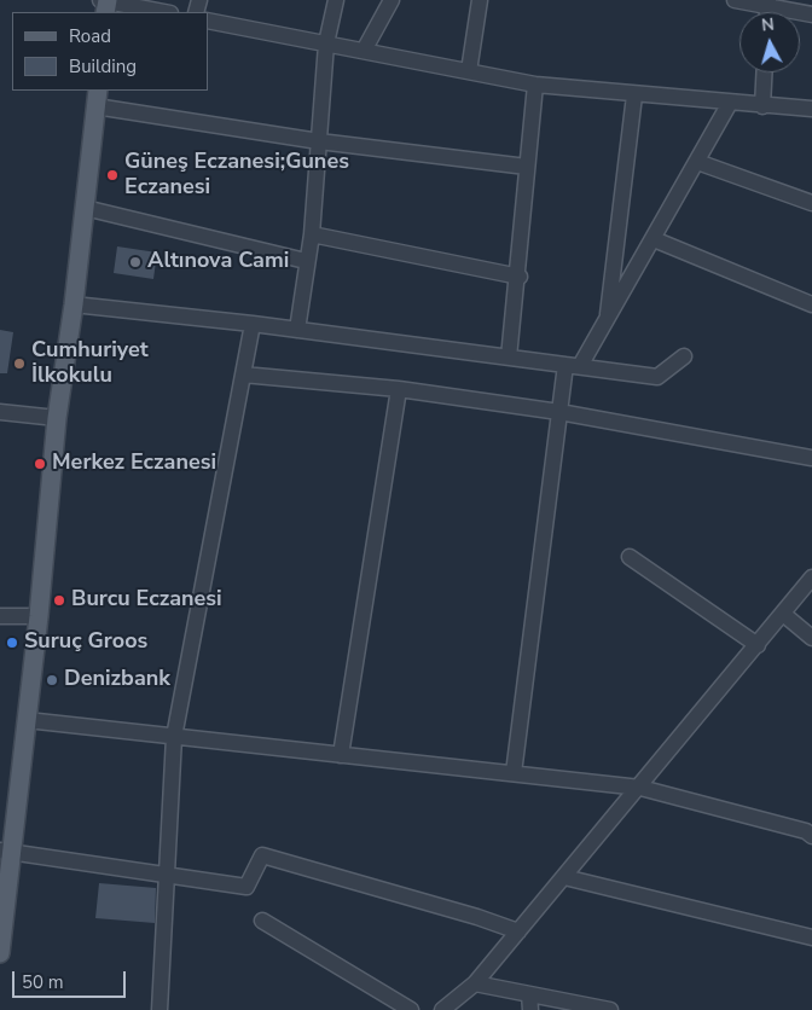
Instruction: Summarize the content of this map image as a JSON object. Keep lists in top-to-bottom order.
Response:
{
  "places": [
    "Güneş Eczanesi;Gunes Eczanesi",
    "Altınova Cami",
    "Cumhuriyet İlkokulu",
    "Merkez Eczanesi",
    "Burcu Eczanesi",
    "Suruç Groos",
    "Denizbank"
  ],
  "legend": ["Road", "Building"],
  "scale_bar": "50 m",
  "north": "top"
}
